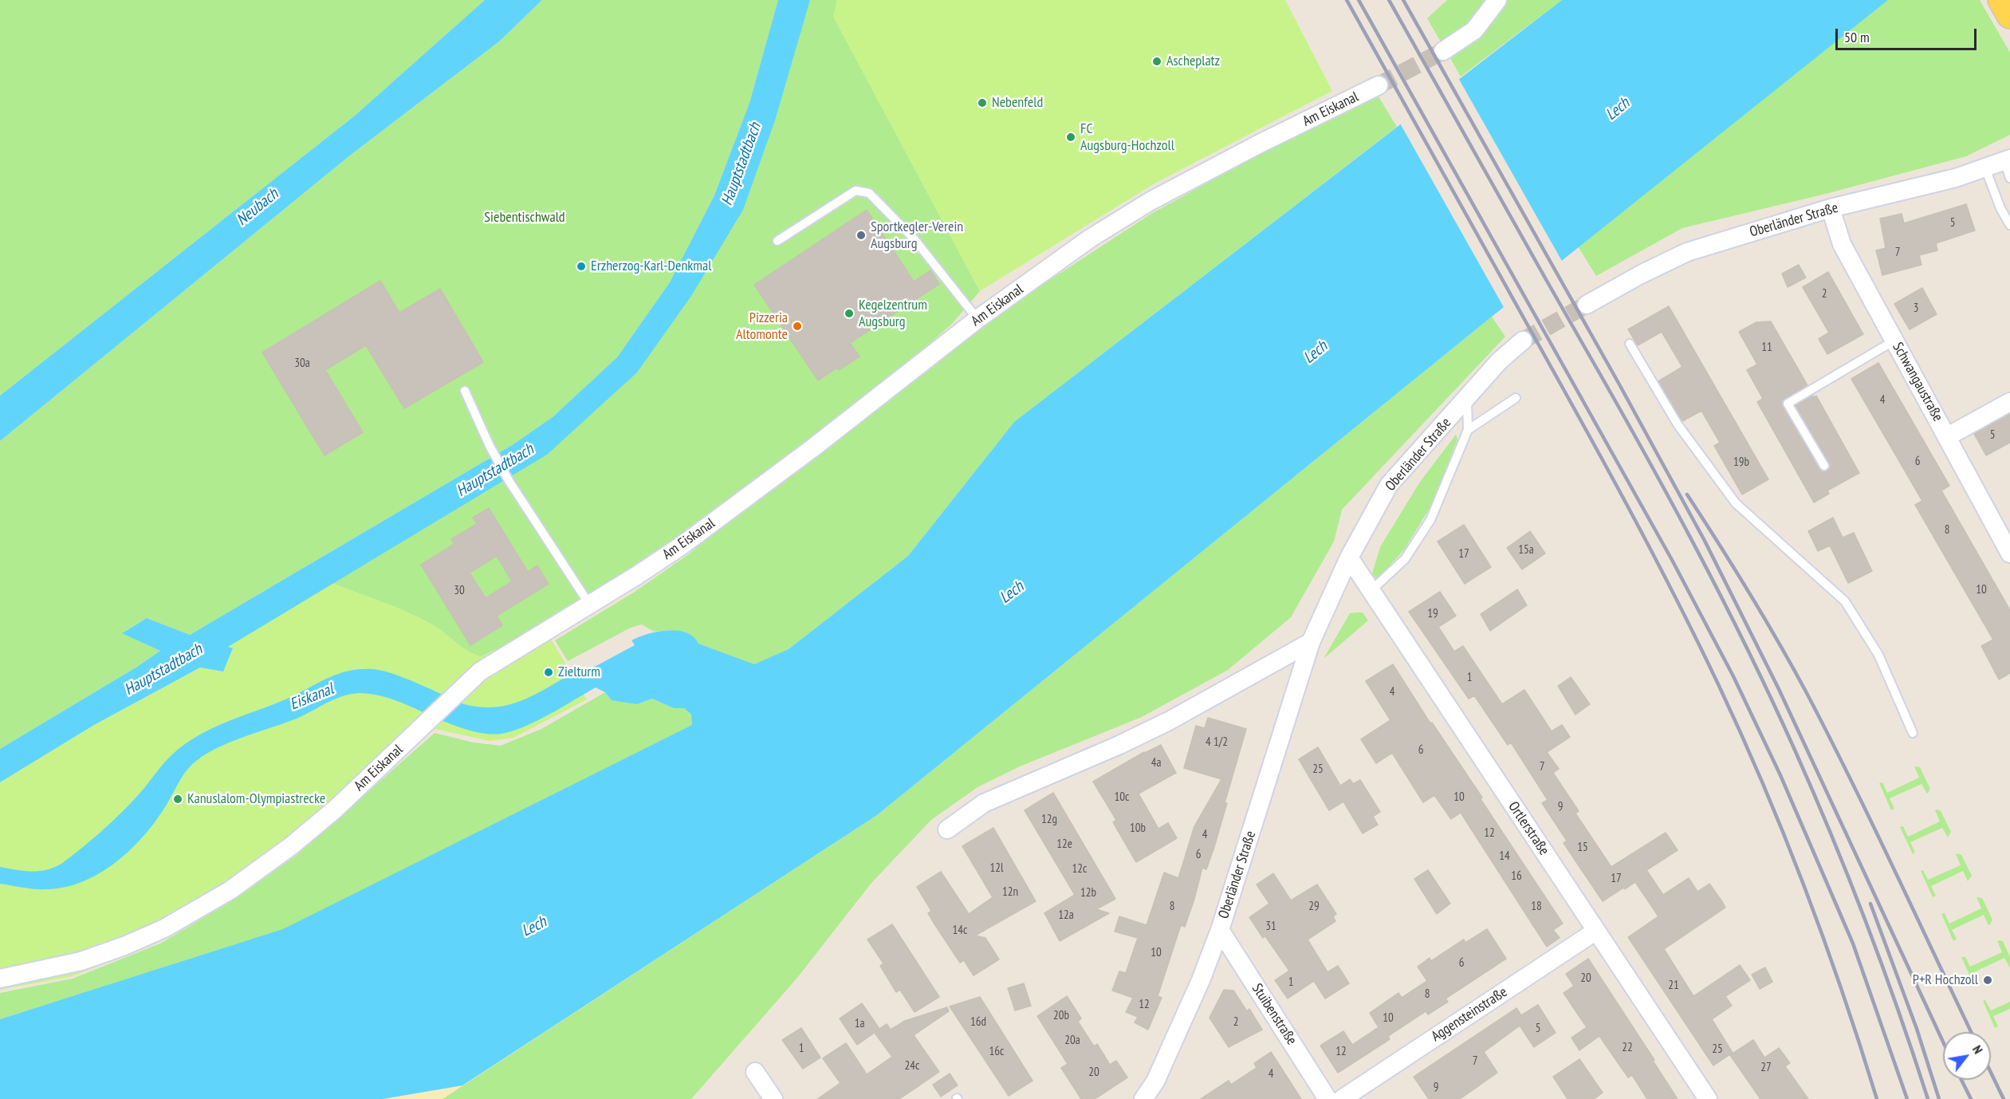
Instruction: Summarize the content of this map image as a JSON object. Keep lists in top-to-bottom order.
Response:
{
  "streets": {
    "street": [
      "Am Eiskanal",
      "Oberländer Straße",
      "Schwangaustraße",
      "Ortlerstraße",
      "Stuibenstraße",
      "Aggensteinstraße"
    ]
  },
  "crossings": [
    ["Oberländer Straße", "Schwangaustraße"],
    ["Oberländer Straße", "Ortlerstraße"],
    ["Oberländer Straße", "Stuibenstraße"],
    ["Ortlerstraße", "Aggensteinstraße"]
  ],
  "water": [
    "Lech",
    "Hauptstadtbach",
    "Neubach",
    "Eiskanal"
  ],
  "parks": ["Siebentischwald"],
  "places": [
    "Ascheplatz",
    "Nebenfeld",
    "FC Augsburg-Hochzoll",
    "Sportkegler-Verein Augsburg",
    "Erzherzog-Karl-Denkmal",
    "Kegelzentrum Augsburg",
    "Pizzeria Altomonte",
    "Zielturm",
    "Kanuslalom-Olympiastrecke",
    "P+R Hochzoll"
  ],
  "house_numbers": [
    "5",
    "7",
    "2",
    "3",
    "11",
    "30a",
    "4",
    "5",
    "6",
    "19b",
    "8",
    "15a",
    "17",
    "10",
    "30",
    "19",
    "1",
    "4",
    "4 1/2",
    "6",
    "4a",
    "7",
    "25",
    "10c",
    "10",
    "9",
    "12g",
    "10b",
    "12",
    "4",
    "12e",
    "15",
    "6",
    "14",
    "12l",
    "12c",
    "16",
    "17",
    "12n",
    "12b",
    "8",
    "29",
    "18",
    "12a",
    "31",
    "14c",
    "10",
    "6",
    "20",
    "1",
    "21",
    "8",
    "12",
    "20b",
    "10",
    "16d",
    "2",
    "1a",
    "5",
    "20a",
    "22",
    "1",
    "25",
    "16c",
    "12",
    "7",
    "24c",
    "27",
    "20",
    "4",
    "9"
  ],
  "scale_bar": "50 m",
  "north": "top right"
}
